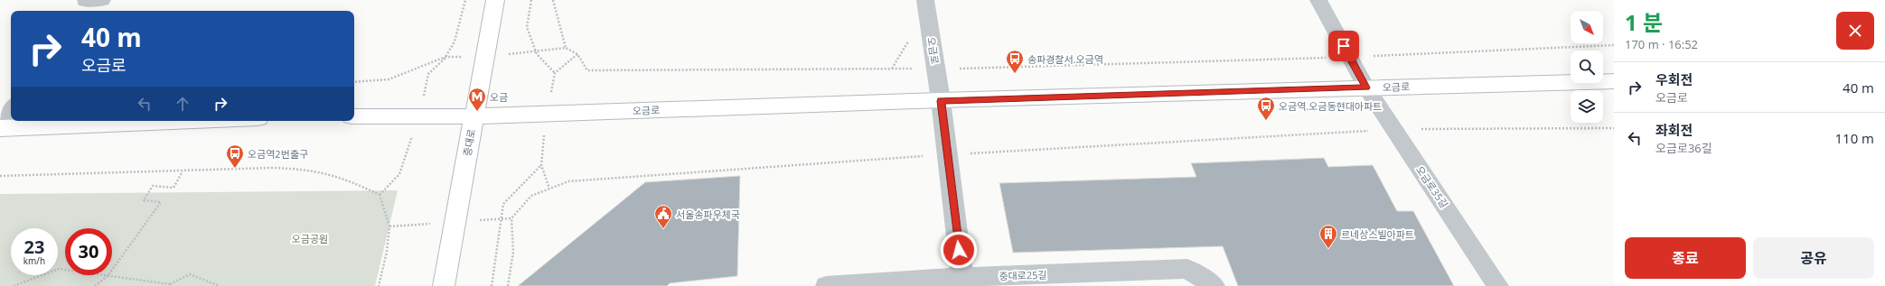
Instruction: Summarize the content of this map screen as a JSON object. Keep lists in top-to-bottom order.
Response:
{
  "streets": {
    "main road": ["오금로", "중대로"],
    "street": ["오금로35길", "중대로25길"]
  },
  "crossings": [
    ["오금로", "중대로"],
    ["오금로", "오금로35길"],
    ["오금로", "중대로25길"]
  ],
  "parks": ["오금공원"],
  "places": {
    "bus stop": ["송파경찰서.오금역", "오금역.오금동현대아파트", "오금역2번출구"],
    "metro station": ["오금"],
    "public building": ["서울송파우체국"],
    "building": ["르네상스빌아파트"]
  },
  "north": "bottom right",
  "page": {
    "heading": ["1 분", "170 m · 16:52"],
    "turn": ["40 m", "오금로"],
    "list": [
      {
        "name": "우회전",
        "note": "오금로",
        "value": "40 m"
      },
      {
        "name": "좌회전",
        "note": "오금로36길",
        "value": "110 m"
      }
    ],
    "speed": "23 km/h",
    "limit": "30",
    "buttons": ["종료", "공유"]
  }
}
